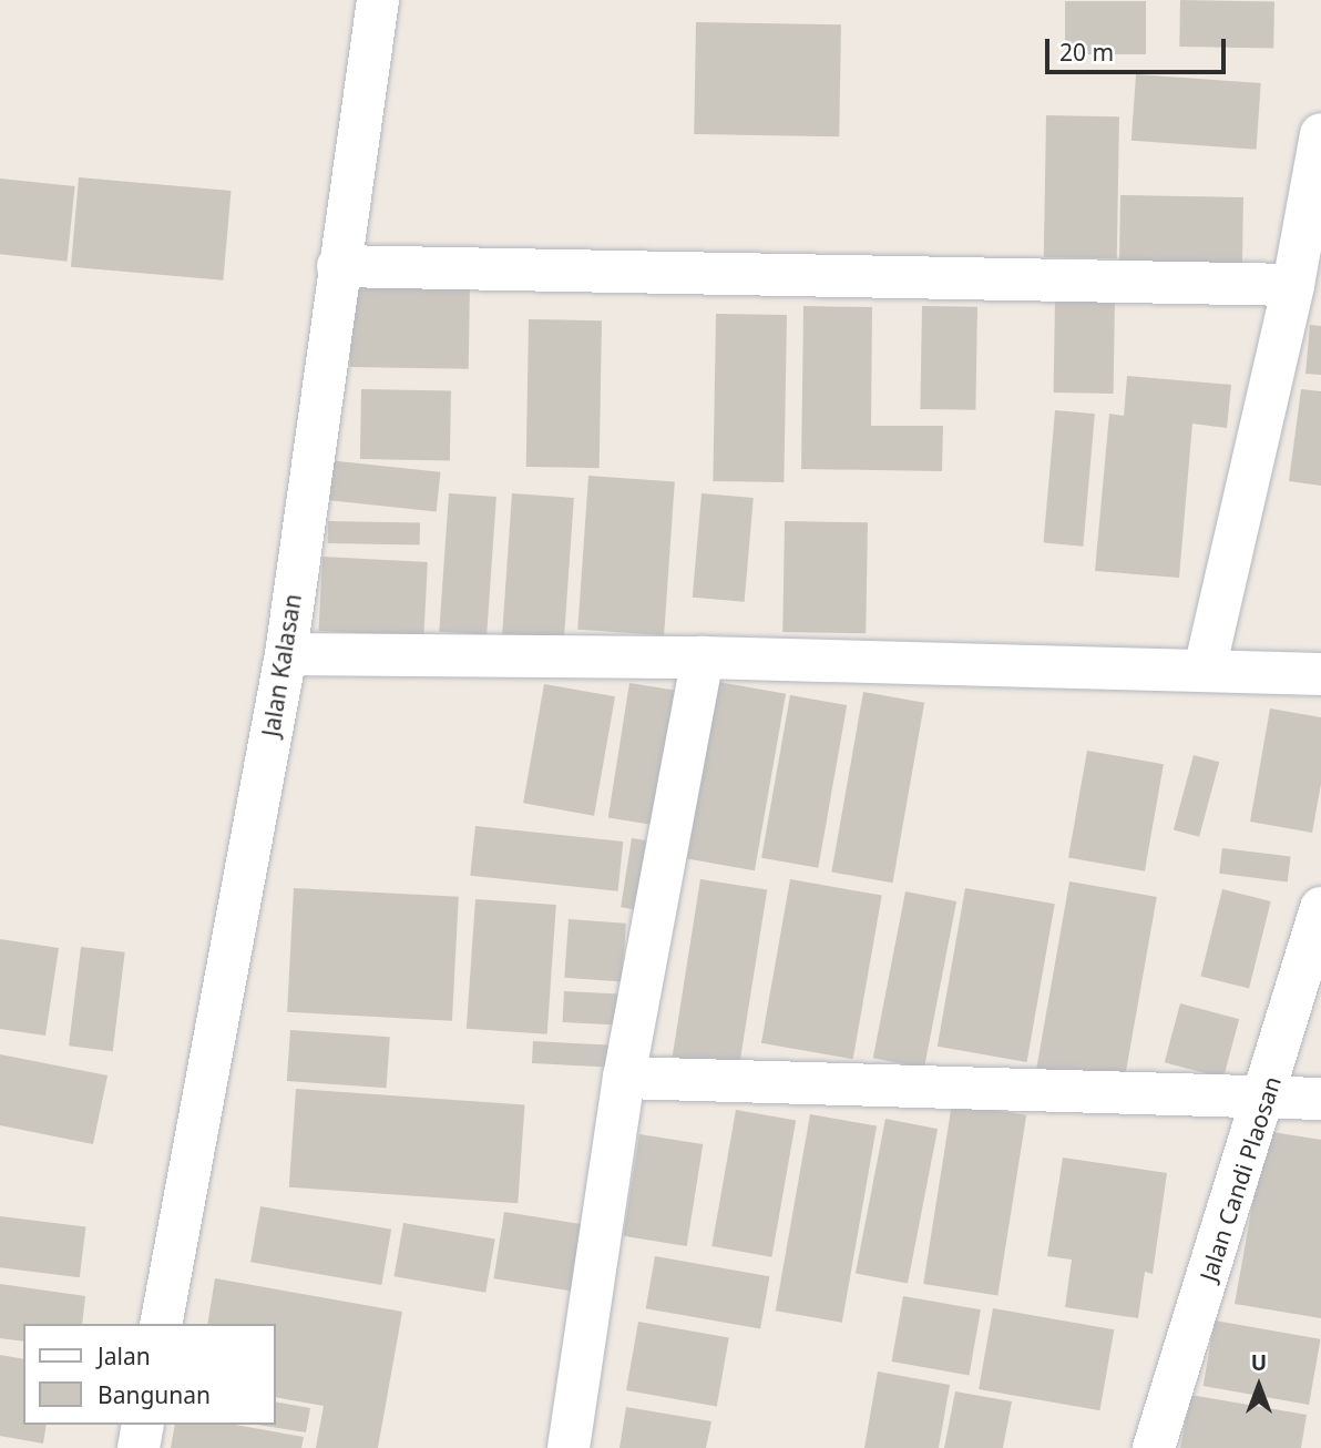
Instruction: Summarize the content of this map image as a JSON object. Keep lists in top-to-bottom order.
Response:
{
  "streets": {
    "street": ["Jalan Kalasan", "Jalan Candi Plaosan"]
  },
  "legend": ["Jalan", "Bangunan"],
  "scale_bar": "20 m",
  "north": "top"
}
